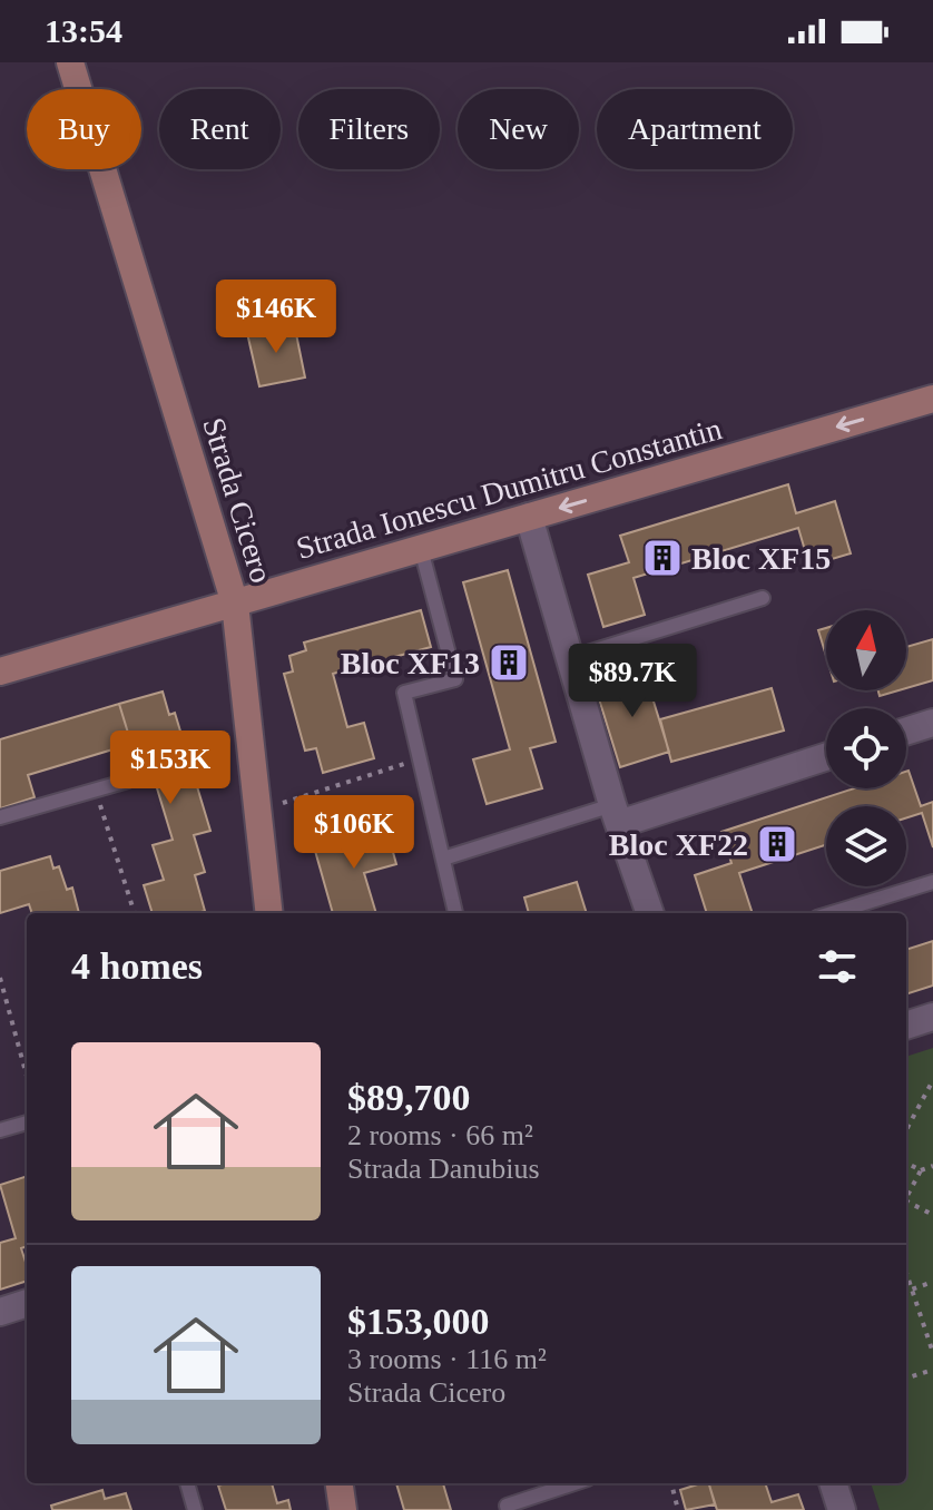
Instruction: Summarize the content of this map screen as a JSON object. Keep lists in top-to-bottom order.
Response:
{
  "streets": {
    "street": ["Strada Ionescu Dumitru Constantin", "Strada Cicero"]
  },
  "crossings": [
    ["Strada Ionescu Dumitru Constantin", "Strada Cicero"]
  ],
  "one_way": ["Strada Ionescu Dumitru Constantin"],
  "places": {
    "building": ["Bloc XF15", "Bloc XF13", "Bloc XF22"]
  },
  "north": "top",
  "page": {
    "status": "13:54",
    "chip": [
      "Buy",
      "Rent",
      "Filters",
      "New",
      "Apartment"
    ],
    "price": [
      "$146K",
      "$89.7K",
      "$153K",
      "$106K"
    ],
    "heading": "4 homes",
    "list": [
      {
        "name": "$89,700",
        "note": "2 rooms · 66 m² · Strada Danubius"
      },
      {
        "name": "$153,000",
        "note": "3 rooms · 116 m² · Strada Cicero"
      }
    ]
  }
}
